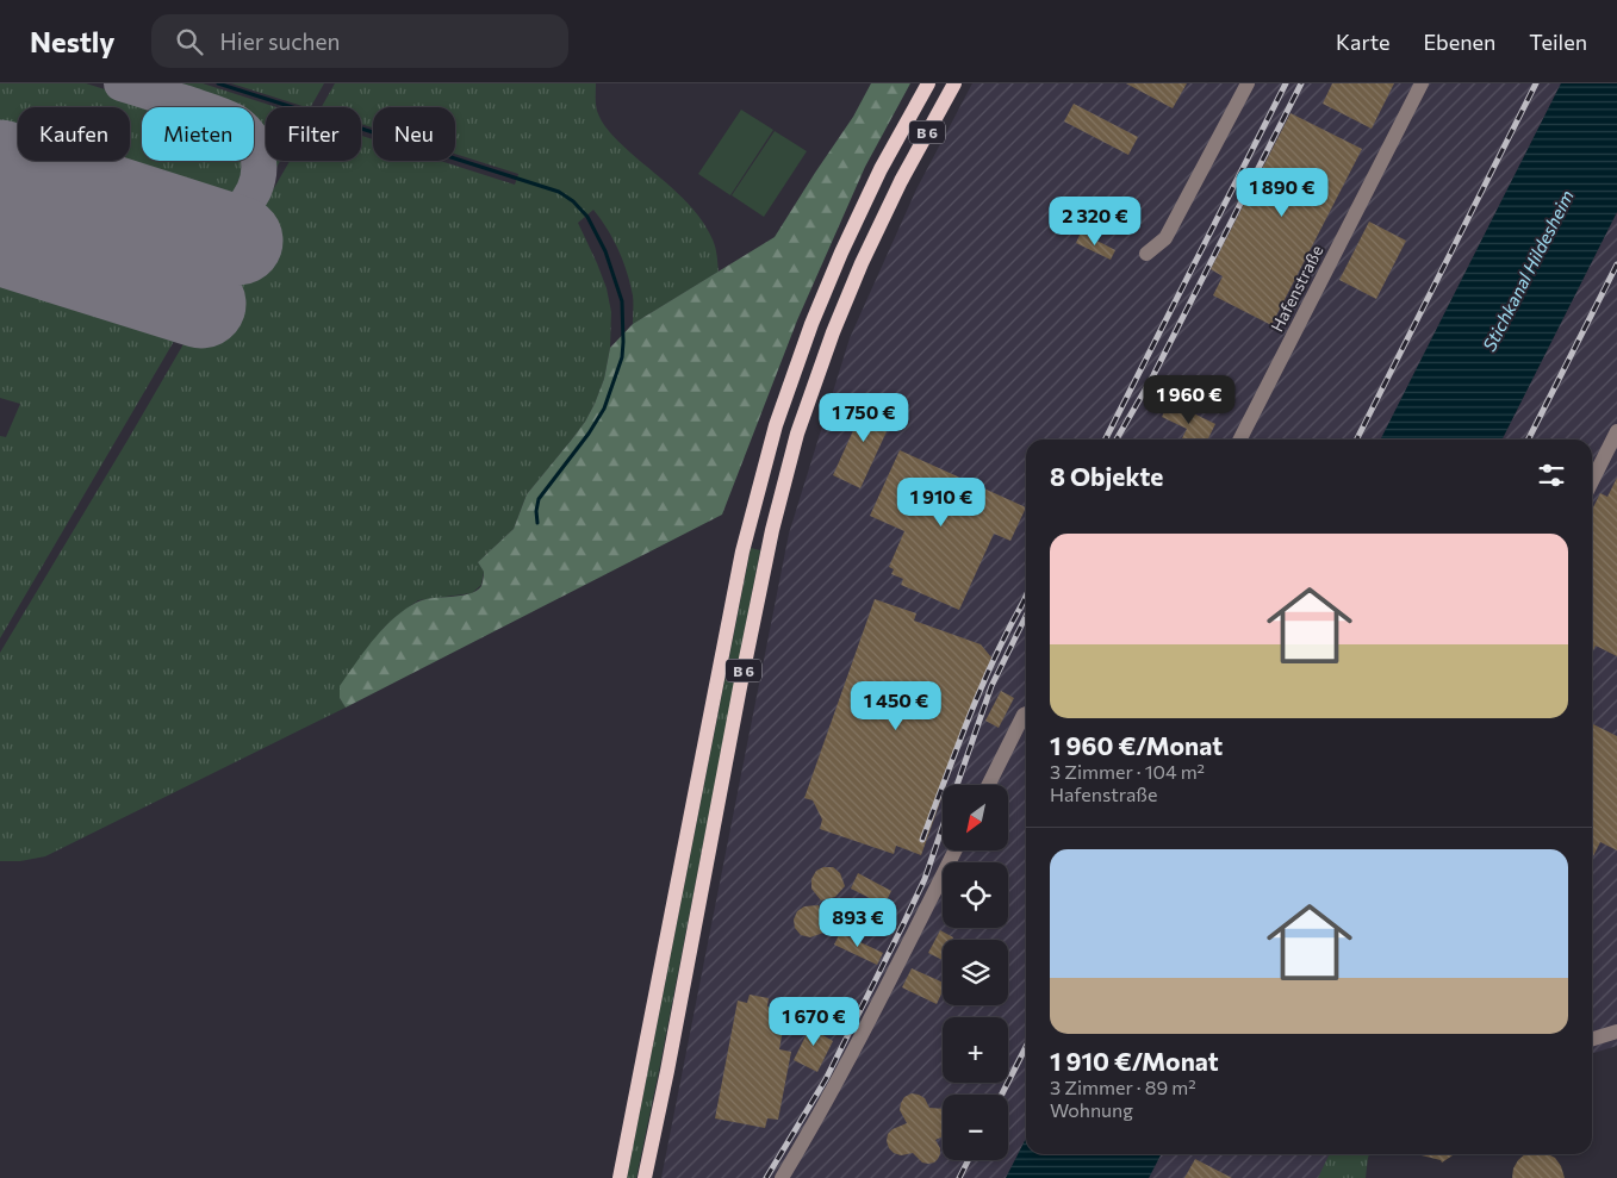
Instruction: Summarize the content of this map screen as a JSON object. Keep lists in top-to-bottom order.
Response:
{
  "streets": {
    "main road": ["B 6"],
    "street": ["Hafenstraße"]
  },
  "water": ["Stichkanal Hildesheim"],
  "north": "bottom left",
  "page": {
    "header": "Nestly",
    "search": "Hier suchen",
    "nav": ["Karte", "Ebenen", "Teilen"],
    "chip": [
      "Kaufen",
      "Mieten",
      "Filter",
      "Neu"
    ],
    "price": [
      "1 890 €",
      "2 320 €",
      "1 960 €",
      "1 750 €",
      "1 910 €",
      "1 450 €",
      "893 €",
      "1 670 €"
    ],
    "heading": "8 Objekte",
    "list": [
      {
        "name": "1 960 €/Monat",
        "note": "3 Zimmer · 104 m² · Hafenstraße"
      },
      {
        "name": "1 910 €/Monat",
        "note": "3 Zimmer · 89 m² · Wohnung"
      }
    ],
    "map_buttons": ["+", "−"]
  }
}
